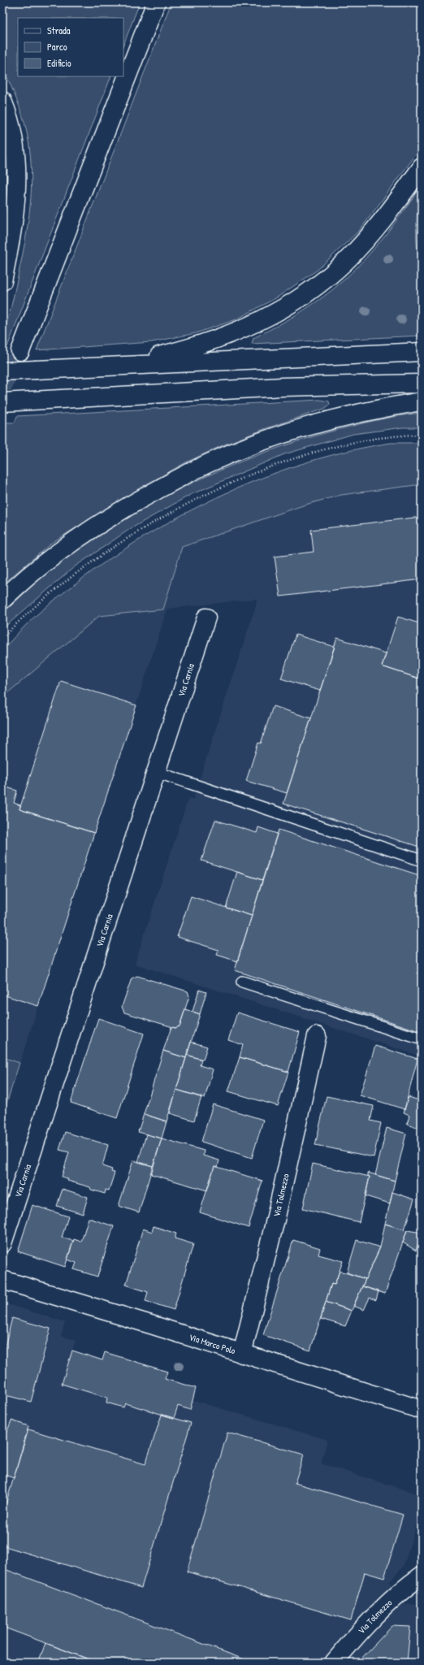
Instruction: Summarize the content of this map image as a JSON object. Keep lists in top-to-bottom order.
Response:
{
  "streets": {
    "main road": ["Via Carnia", "Via Tolmezzo", "Via Marco Polo"]
  },
  "crossings": [
    ["Via Tolmezzo", "Via Marco Polo"]
  ],
  "legend": ["Strada", "Parco", "Edificio"]
}
